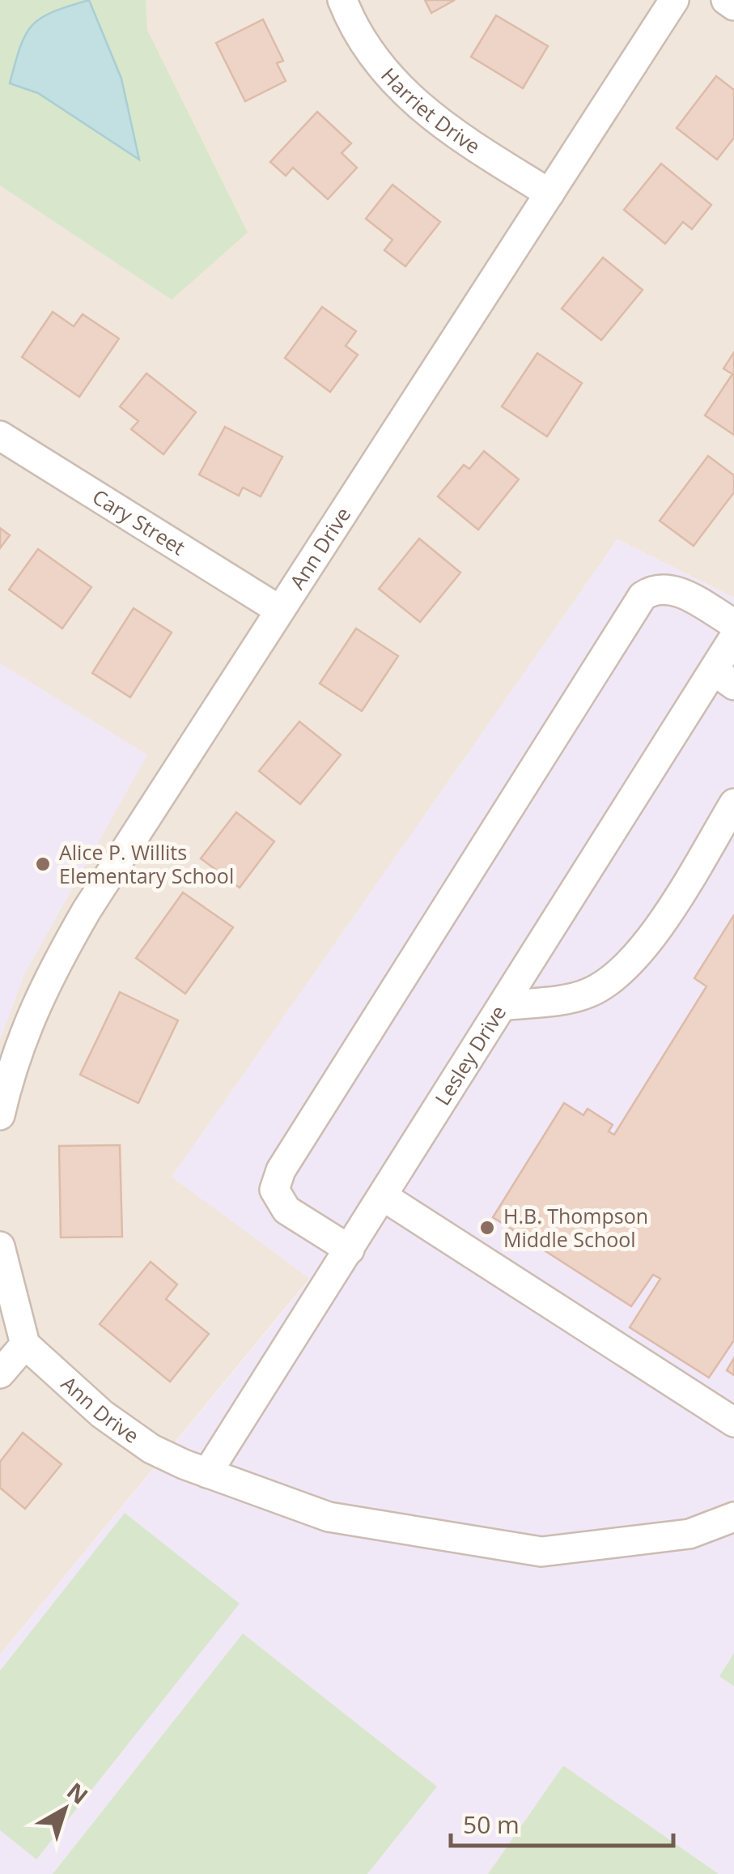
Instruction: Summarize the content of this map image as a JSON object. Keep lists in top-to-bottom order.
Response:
{
  "streets": {
    "street": [
      "Harriet Drive",
      "Cary Street",
      "Ann Drive",
      "Lesley Drive"
    ]
  },
  "crossings": [
    ["Harriet Drive", "Ann Drive"],
    ["Cary Street", "Ann Drive"],
    ["Ann Drive", "Lesley Drive"]
  ],
  "places": ["Alice P. Willits Elementary School", "H.B. Thompson Middle School"],
  "scale_bar": "50 m",
  "north": "top right"
}
